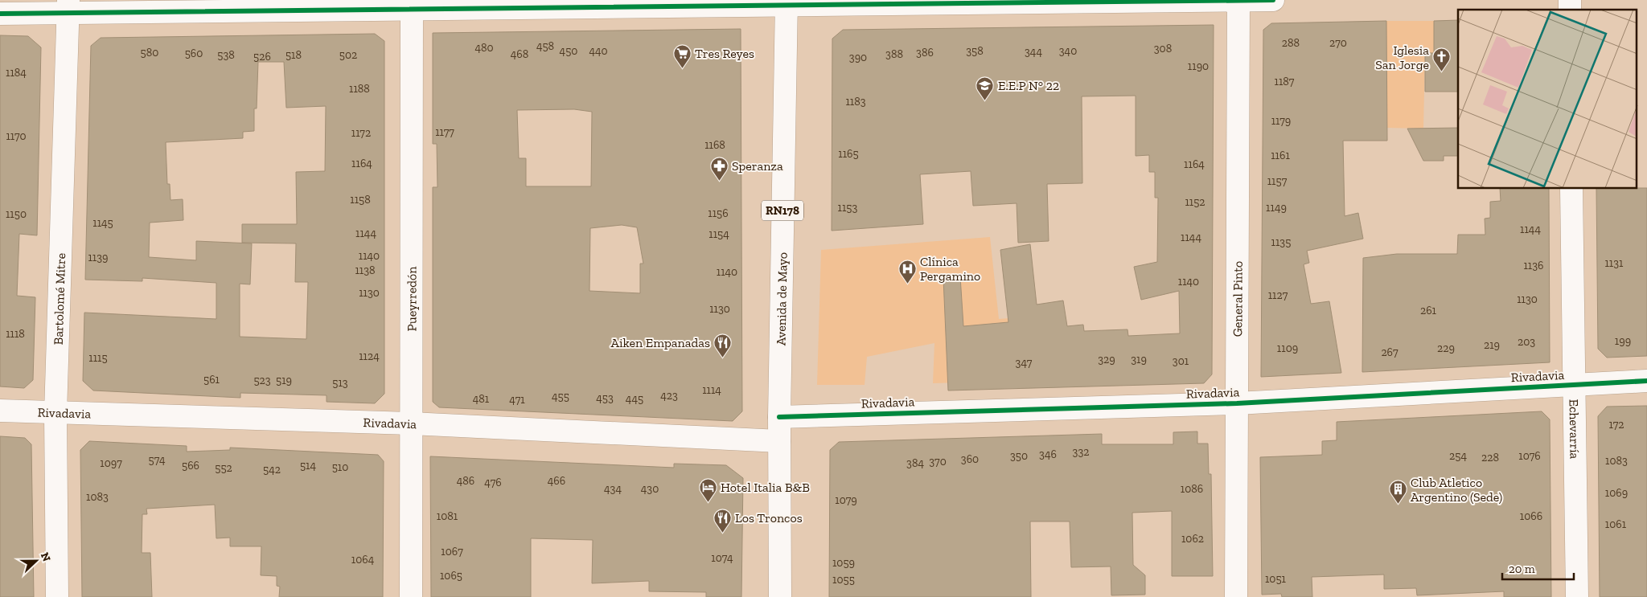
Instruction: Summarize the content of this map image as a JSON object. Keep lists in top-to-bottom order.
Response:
{
  "streets": {
    "street": [
      "RN178",
      "Bartolomé Mitre",
      "Pueyrredón",
      "Avenida de Mayo",
      "General Pinto",
      "Rivadavia",
      "Echevarría"
    ]
  },
  "crossings": [
    ["Bartolomé Mitre", "Rivadavia"],
    ["Pueyrredón", "Rivadavia"],
    ["Avenida de Mayo", "Rivadavia"],
    ["General Pinto", "Rivadavia"],
    ["Rivadavia", "Echevarría"]
  ],
  "places": {
    "supermarket": ["Tres Reyes"],
    "church": ["Iglesia San Jorge"],
    "school or university": ["E.E.P N° 22"],
    "pharmacy": ["Speranza"],
    "hospital": ["Clínica Pergamino"],
    "restaurant": ["Aiken Empanadas", "Los Troncos"],
    "hotel": ["Hotel Italia B&B"],
    "building": ["Club Atletico Argentino (Sede)"]
  },
  "house_numbers": [
    "288",
    "270",
    "458",
    "480",
    "308",
    "450",
    "440",
    "358",
    "340",
    "344",
    "580",
    "386",
    "560",
    "468",
    "388",
    "538",
    "518",
    "502",
    "526",
    "390",
    "1190",
    "1184",
    "1187",
    "1188",
    "1183",
    "1179",
    "1177",
    "1172",
    "1170",
    "1168",
    "1165",
    "1161",
    "1164",
    "1164",
    "1157",
    "1158",
    "1152",
    "1153",
    "1149",
    "1156",
    "1150",
    "1145",
    "1144",
    "1144",
    "1154",
    "1144",
    "1135",
    "1140",
    "1139",
    "1131",
    "1136",
    "1138",
    "1140",
    "1140",
    "1130",
    "1127",
    "1130",
    "1130",
    "261",
    "1118",
    "199",
    "203",
    "219",
    "1109",
    "229",
    "267",
    "1124",
    "1115",
    "329",
    "319",
    "301",
    "347",
    "561",
    "523",
    "519",
    "513",
    "1114",
    "423",
    "455",
    "453",
    "481",
    "445",
    "471",
    "172",
    "332",
    "346",
    "350",
    "254",
    "1076",
    "228",
    "360",
    "574",
    "1083",
    "370",
    "1097",
    "384",
    "566",
    "514",
    "510",
    "552",
    "542",
    "486",
    "466",
    "476",
    "434",
    "430",
    "1086",
    "1069",
    "1083",
    "1079",
    "1081",
    "1066",
    "1061",
    "1062",
    "1067",
    "1074",
    "1064",
    "1059",
    "1065",
    "1051",
    "1055"
  ],
  "scale_bar": "20 m",
  "north": "right"
}
